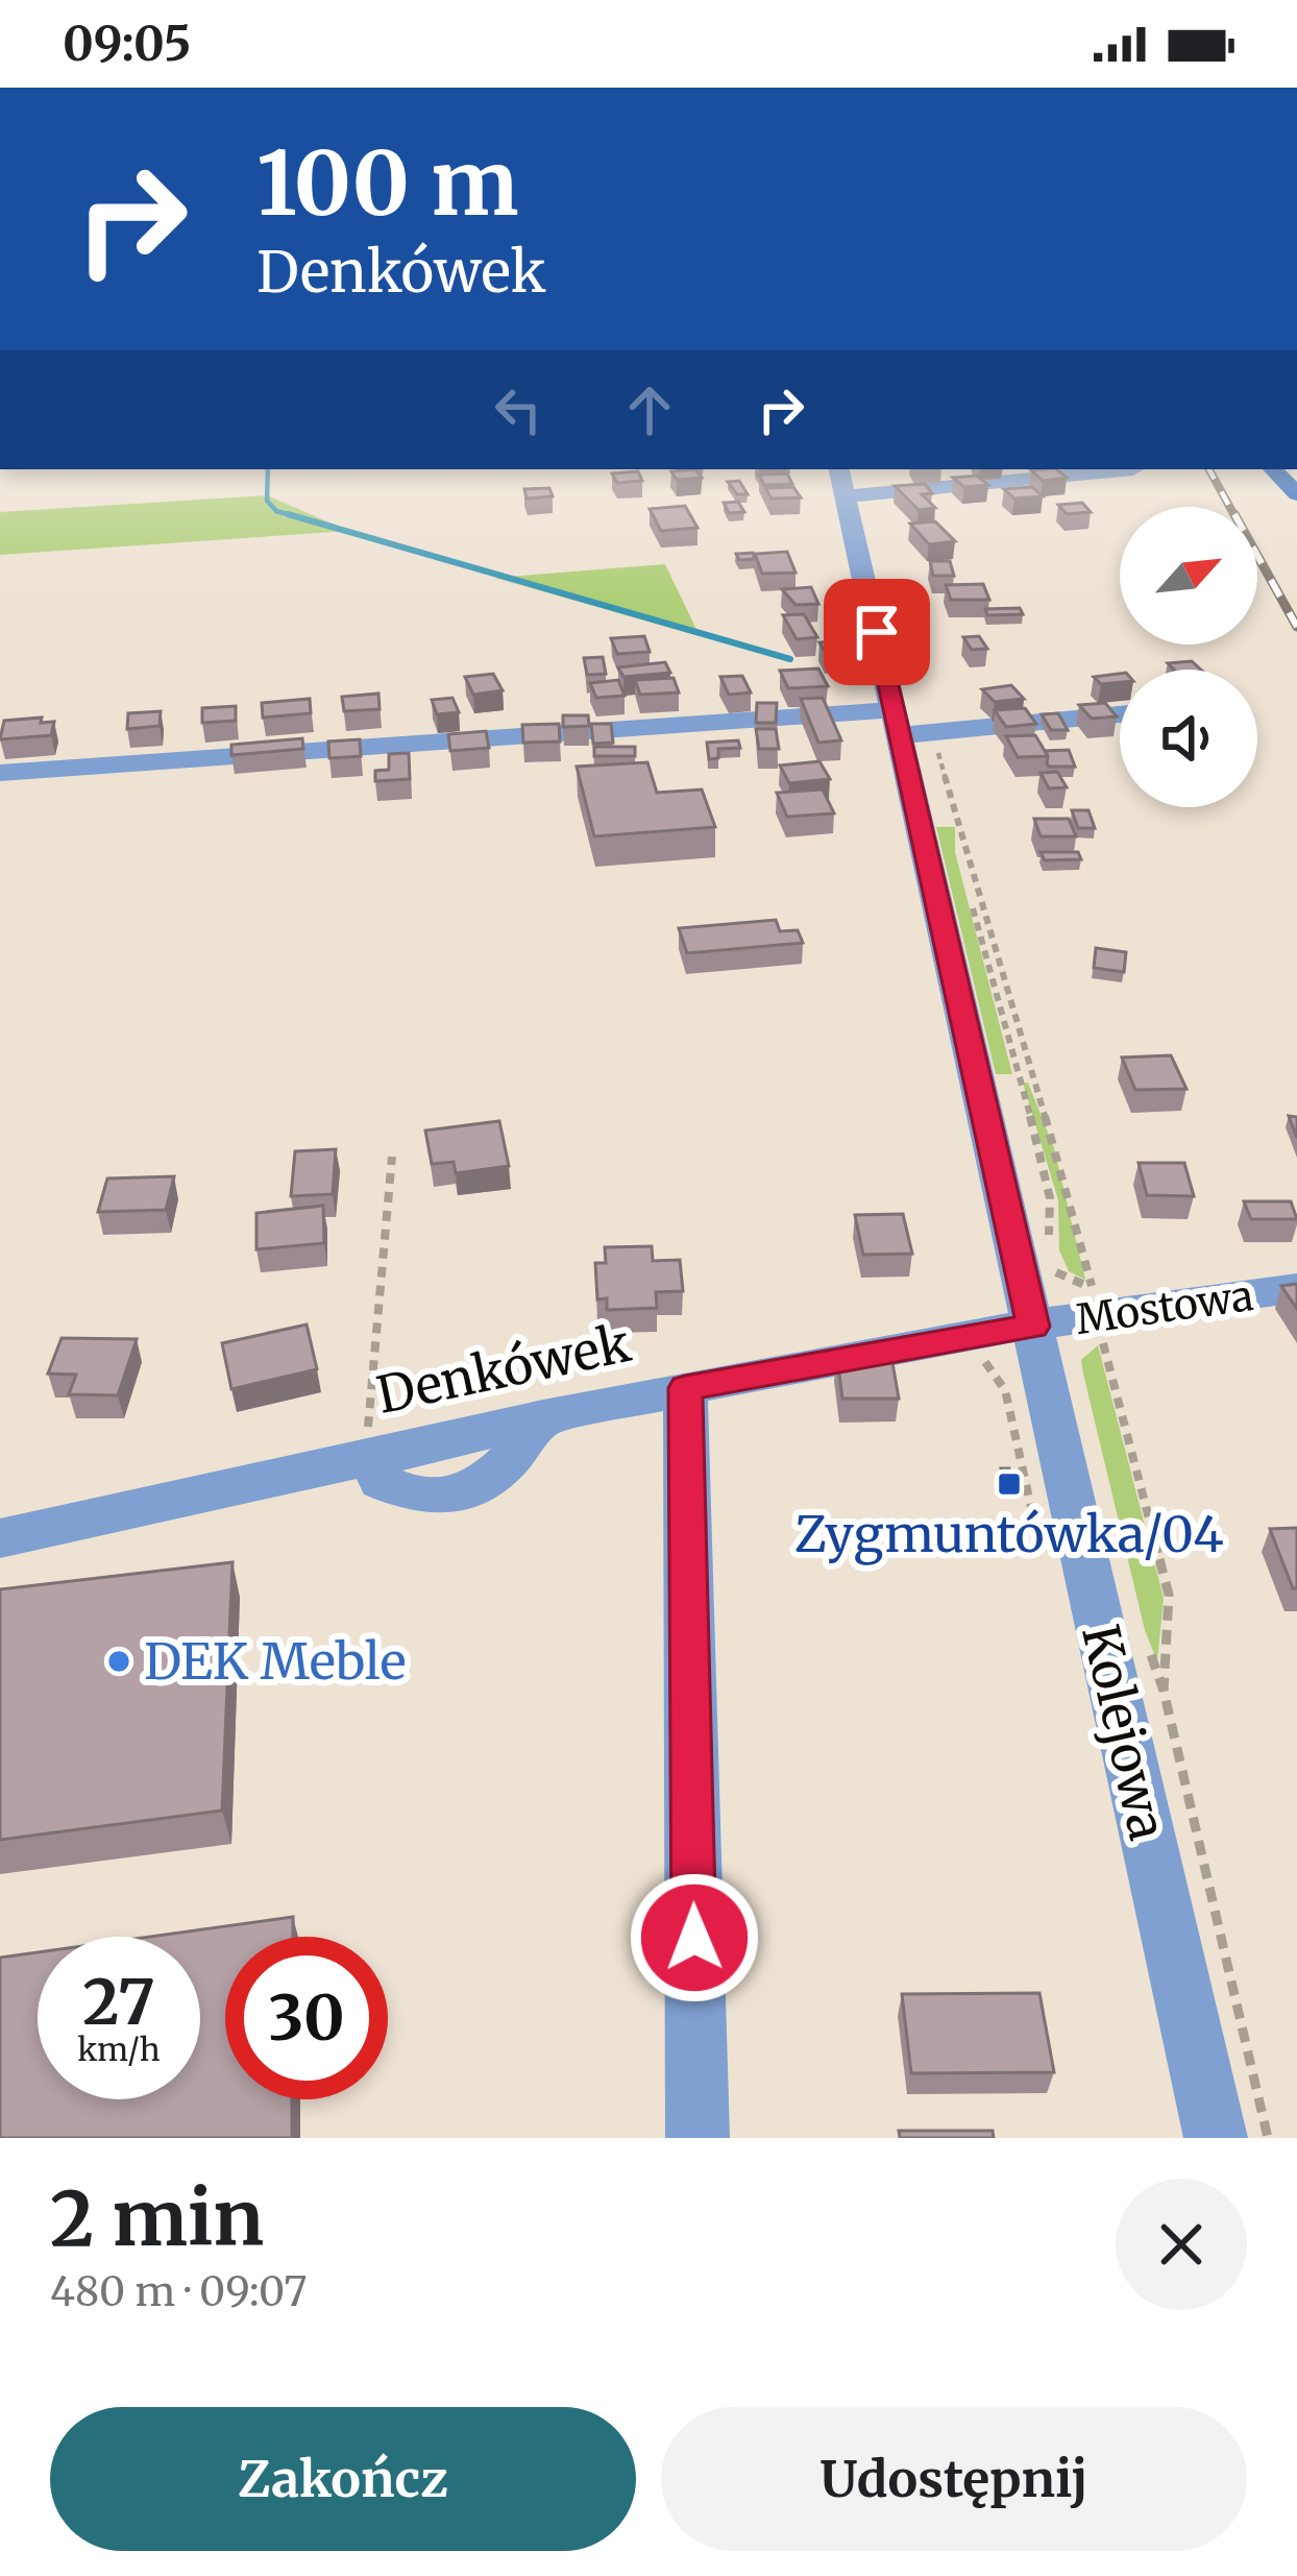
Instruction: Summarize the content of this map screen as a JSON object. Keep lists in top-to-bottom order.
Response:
{
  "streets": {
    "street": ["Mostowa", "Denkówek", "Kolejowa"]
  },
  "crossings": [
    ["Mostowa", "Denkówek"],
    ["Mostowa", "Kolejowa"],
    ["Denkówek", "Kolejowa"]
  ],
  "places": {
    "transit": ["Zygmuntówka/04"],
    "other": ["DEK Meble"]
  },
  "north": "top right",
  "page": {
    "status": "09:05",
    "turn": ["100 m", "Denkówek"],
    "speed": "27 km/h",
    "limit": "30",
    "heading": ["2 min", "480 m · 09:07"],
    "buttons": ["Zakończ", "Udostępnij"]
  }
}
